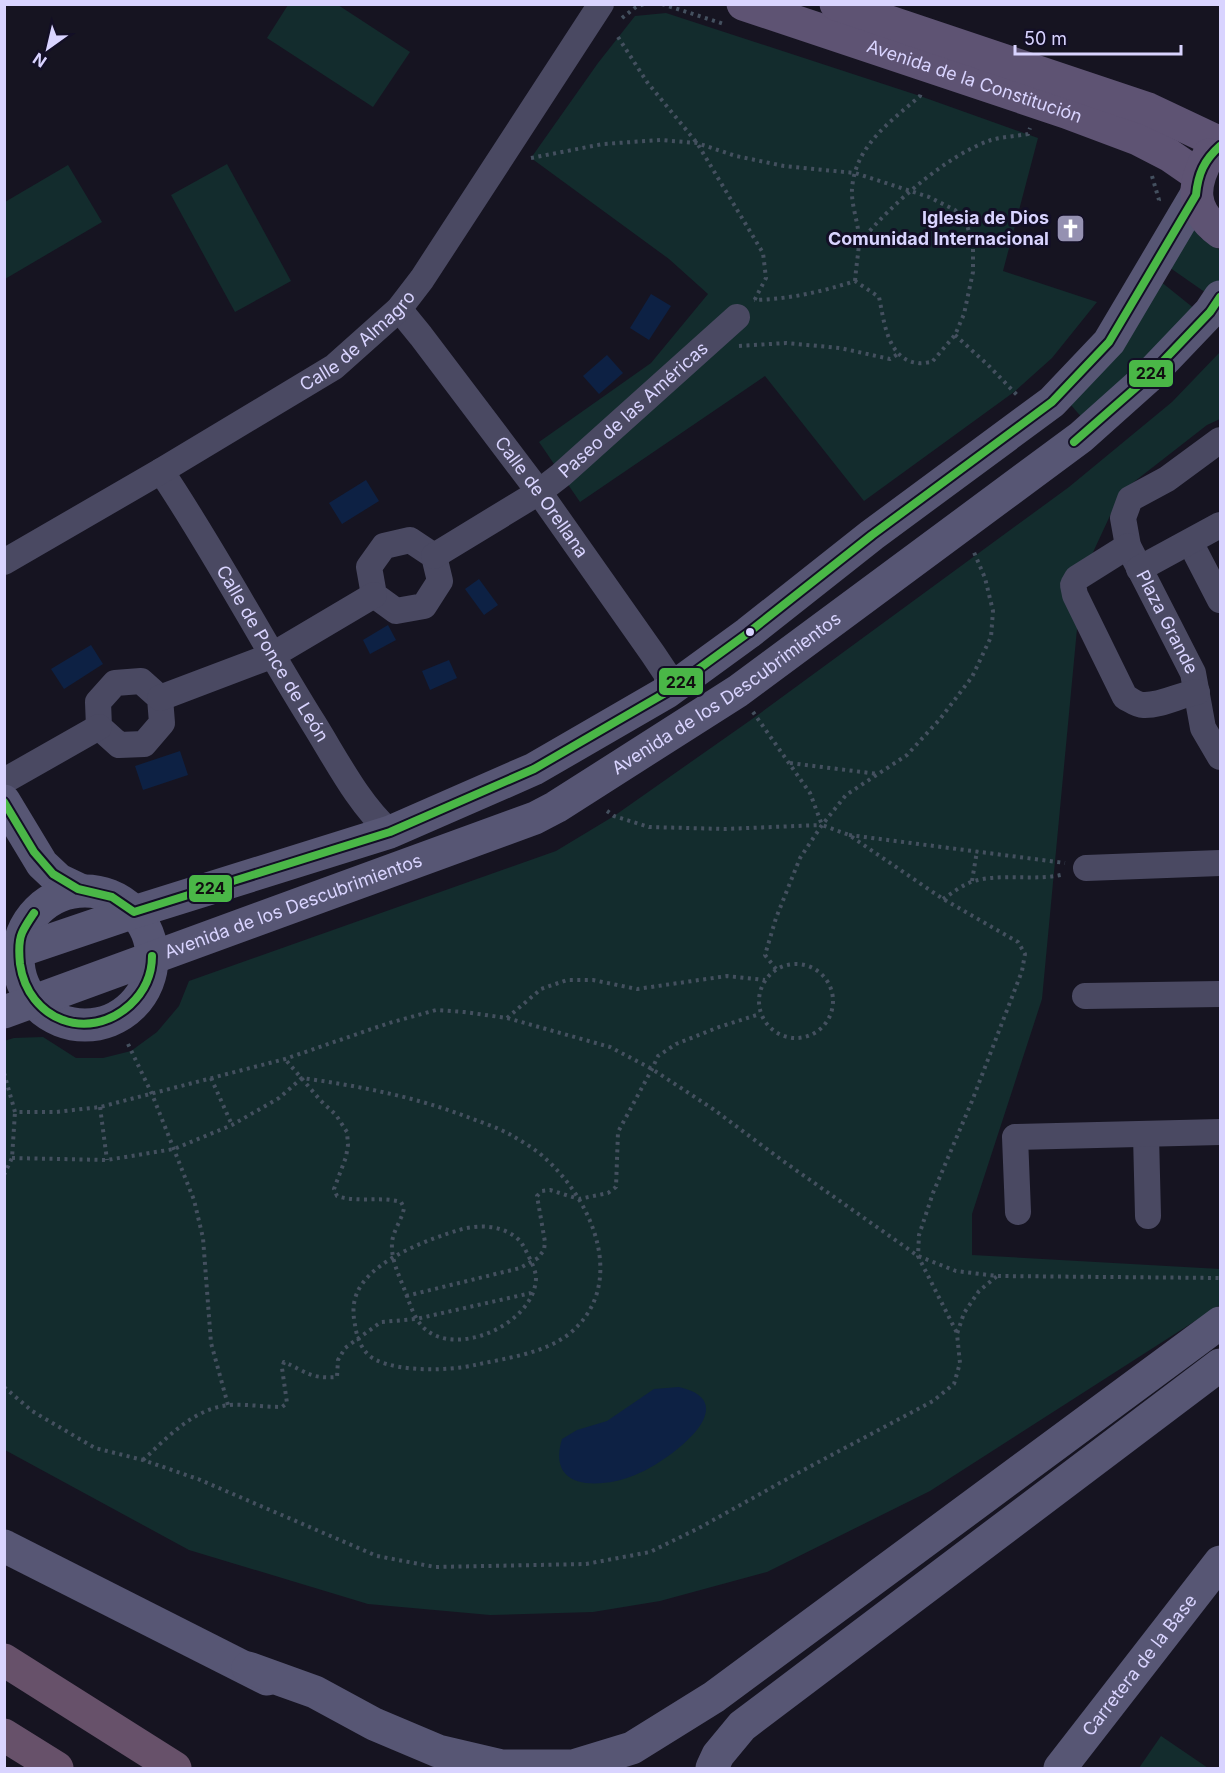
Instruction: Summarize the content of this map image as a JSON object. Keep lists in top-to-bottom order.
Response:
{
  "streets": {
    "main road": ["Avenida de la Constitución"],
    "street": [
      "Calle de Almagro",
      "Paseo de las Américas",
      "Calle de Orellana",
      "Plaza Grande",
      "Calle de Ponce de León",
      "Avenida de los Descubrimientos",
      "Carretera de la Base"
    ]
  },
  "crossings": [
    ["Avenida de la Constitución", "Avenida de los Descubrimientos"],
    ["Calle de Almagro", "Calle de Orellana"],
    ["Calle de Almagro", "Calle de Ponce de León"],
    ["Paseo de las Américas", "Calle de Orellana"],
    ["Calle de Orellana", "Avenida de los Descubrimientos"],
    ["Calle de Ponce de León", "Avenida de los Descubrimientos"]
  ],
  "places": {
    "church": ["Iglesia de Dios Comunidad Internacional"]
  },
  "lines": ["transit line 224"],
  "scale_bar": "50 m",
  "north": "bottom left"
}
